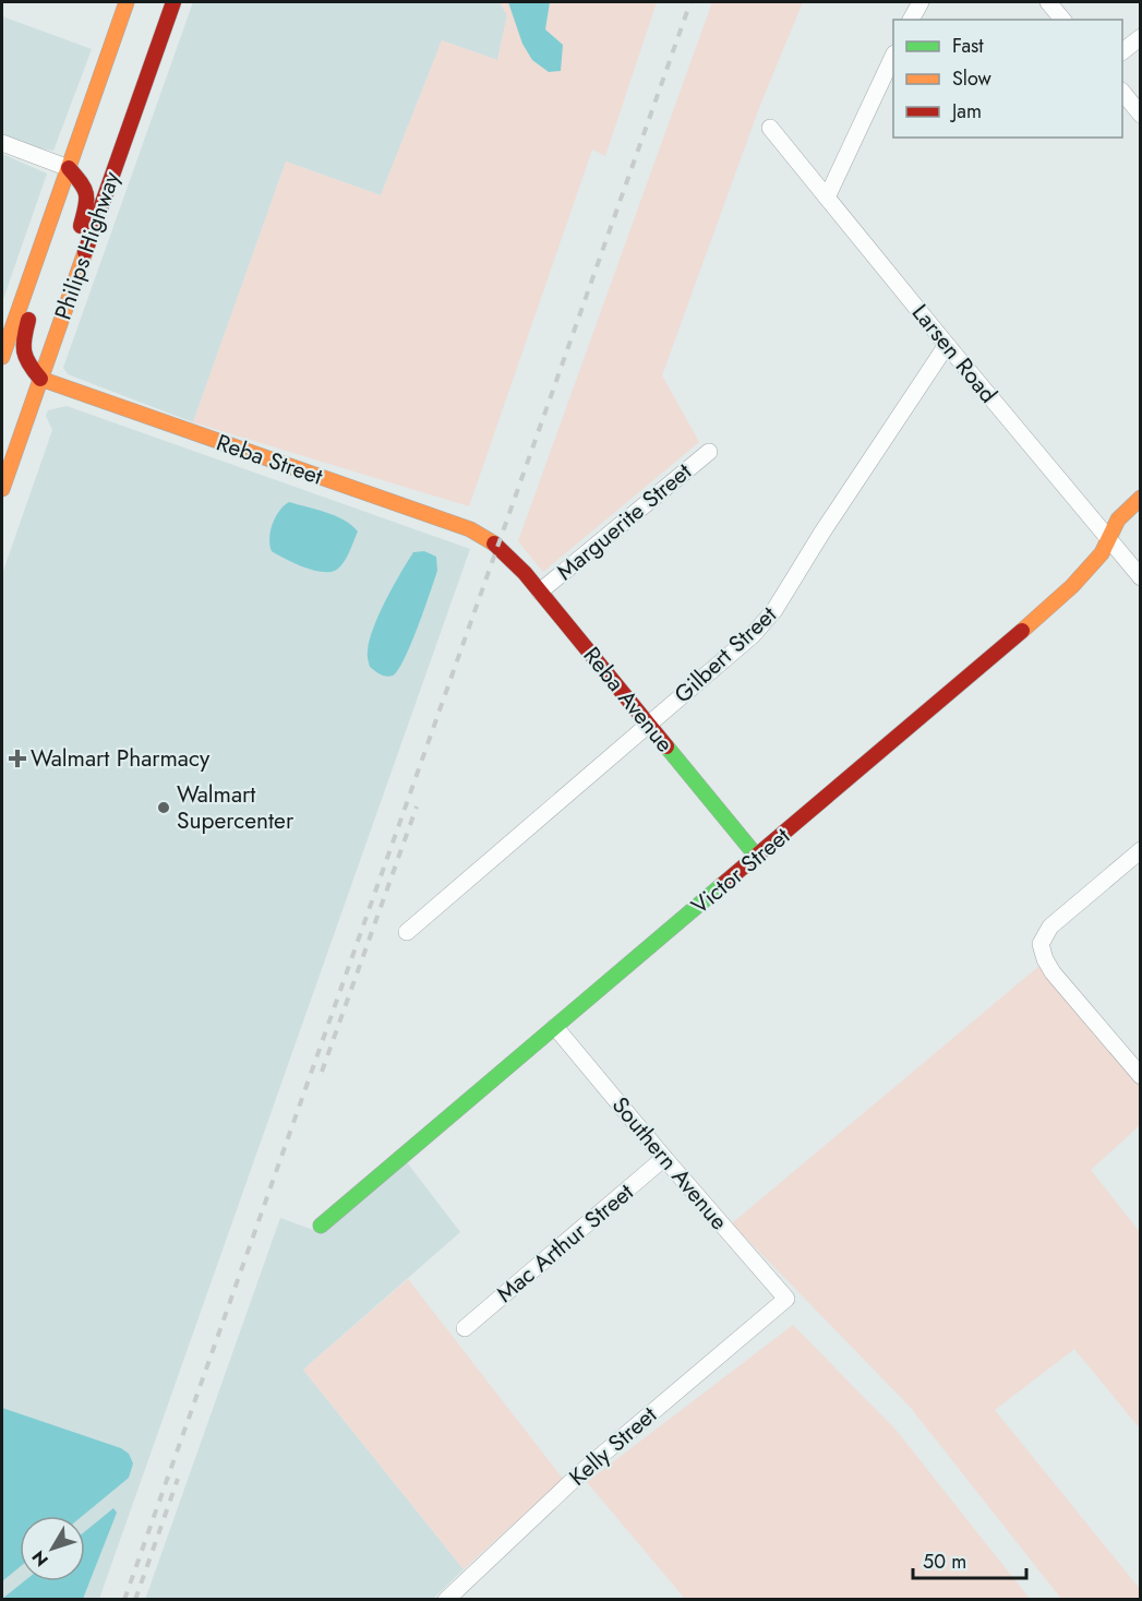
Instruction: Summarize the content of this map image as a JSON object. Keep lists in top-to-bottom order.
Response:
{
  "streets": {
    "street": [
      "Philips Highway",
      "Larsen Road",
      "Reba Street",
      "Marguerite Street",
      "Gilbert Street",
      "Reba Avenue",
      "Victor Street",
      "Southern Avenue",
      "Mac Arthur Street",
      "Kelly Street"
    ]
  },
  "crossings": [
    ["Philips Highway", "Reba Street"],
    ["Larsen Road", "Gilbert Street"],
    ["Larsen Road", "Victor Street"],
    ["Reba Street", "Reba Avenue"],
    ["Marguerite Street", "Reba Avenue"],
    ["Gilbert Street", "Reba Avenue"],
    ["Reba Avenue", "Victor Street"],
    ["Victor Street", "Southern Avenue"],
    ["Southern Avenue", "Mac Arthur Street"],
    ["Southern Avenue", "Kelly Street"]
  ],
  "places": {
    "health": ["Walmart Pharmacy"],
    "other": ["Walmart Supercenter"]
  },
  "legend": ["Fast", "Slow", "Jam"],
  "scale_bar": "50 m",
  "north": "bottom left"
}
